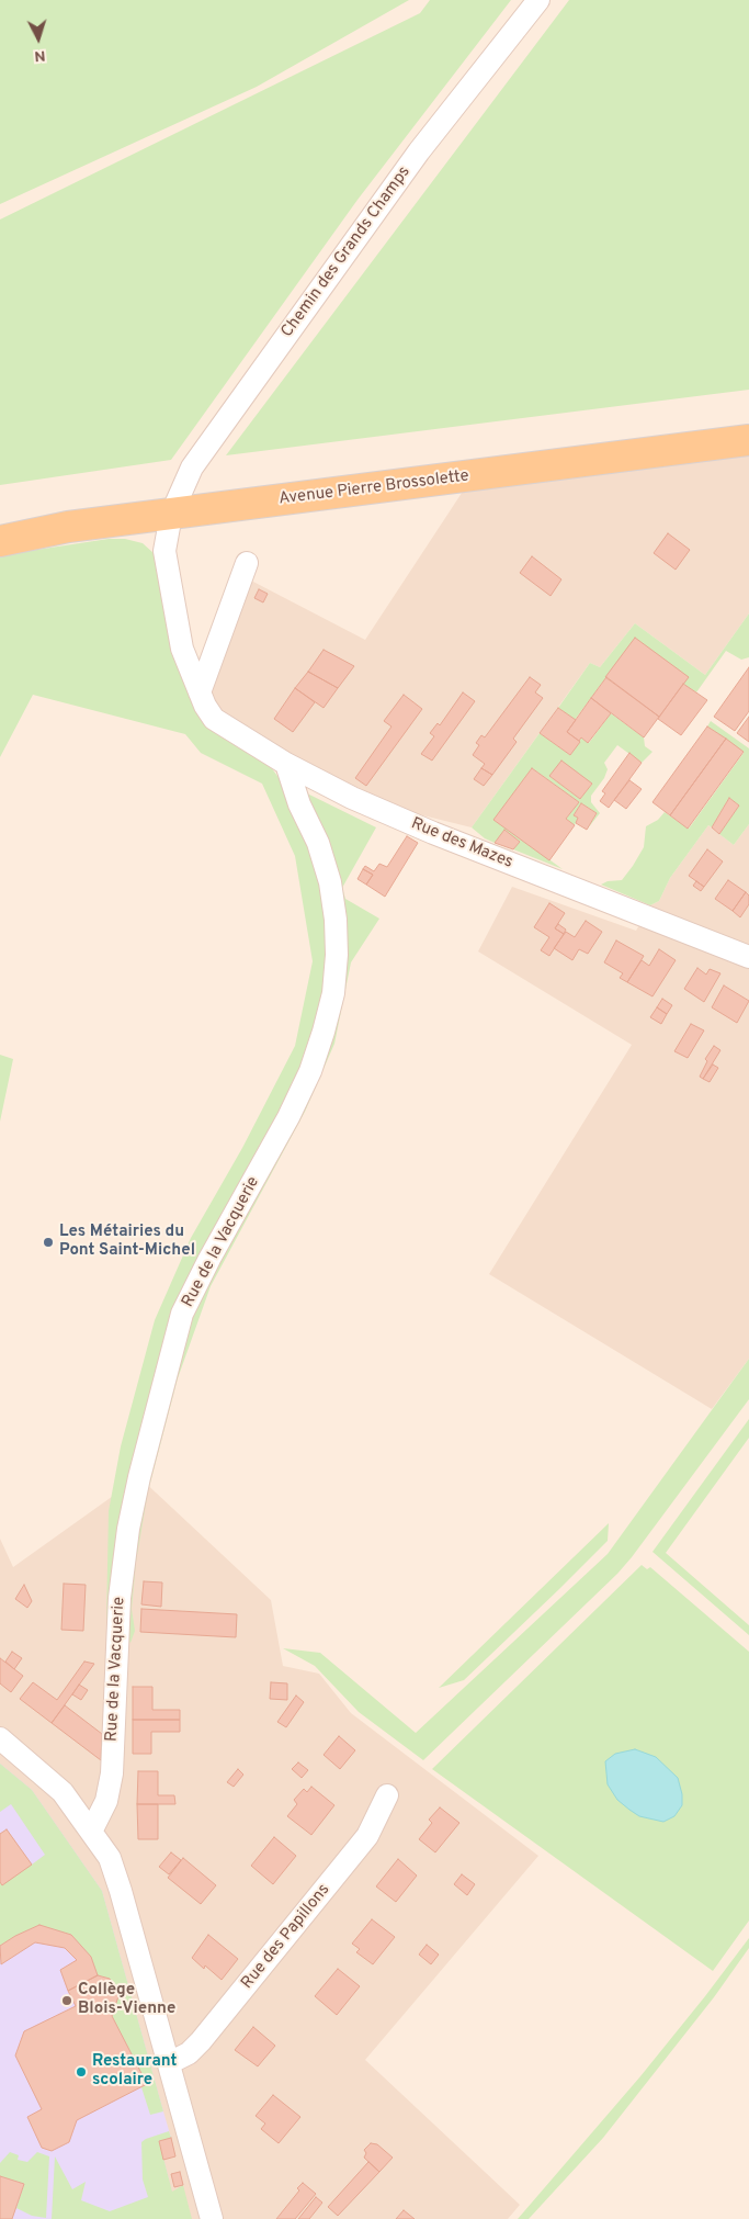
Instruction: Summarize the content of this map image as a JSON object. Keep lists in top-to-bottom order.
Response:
{
  "streets": {
    "main road": ["Avenue Pierre Brossolette"],
    "street": [
      "Chemin des Grands Champs",
      "Rue des Mazes",
      "Rue de la Vacquerie",
      "Rue des Papillons"
    ]
  },
  "crossings": [
    ["Chemin des Grands Champs", "Avenue Pierre Brossolette"],
    ["Chemin des Grands Champs", "Rue des Mazes"],
    ["Avenue Pierre Brossolette", "Rue des Mazes"],
    ["Rue des Mazes", "Rue de la Vacquerie"]
  ],
  "places": ["Les Métairies du Pont Saint-Michel", "Collège Blois-Vienne", "Restaurant scolaire"],
  "north": "bottom"
}
